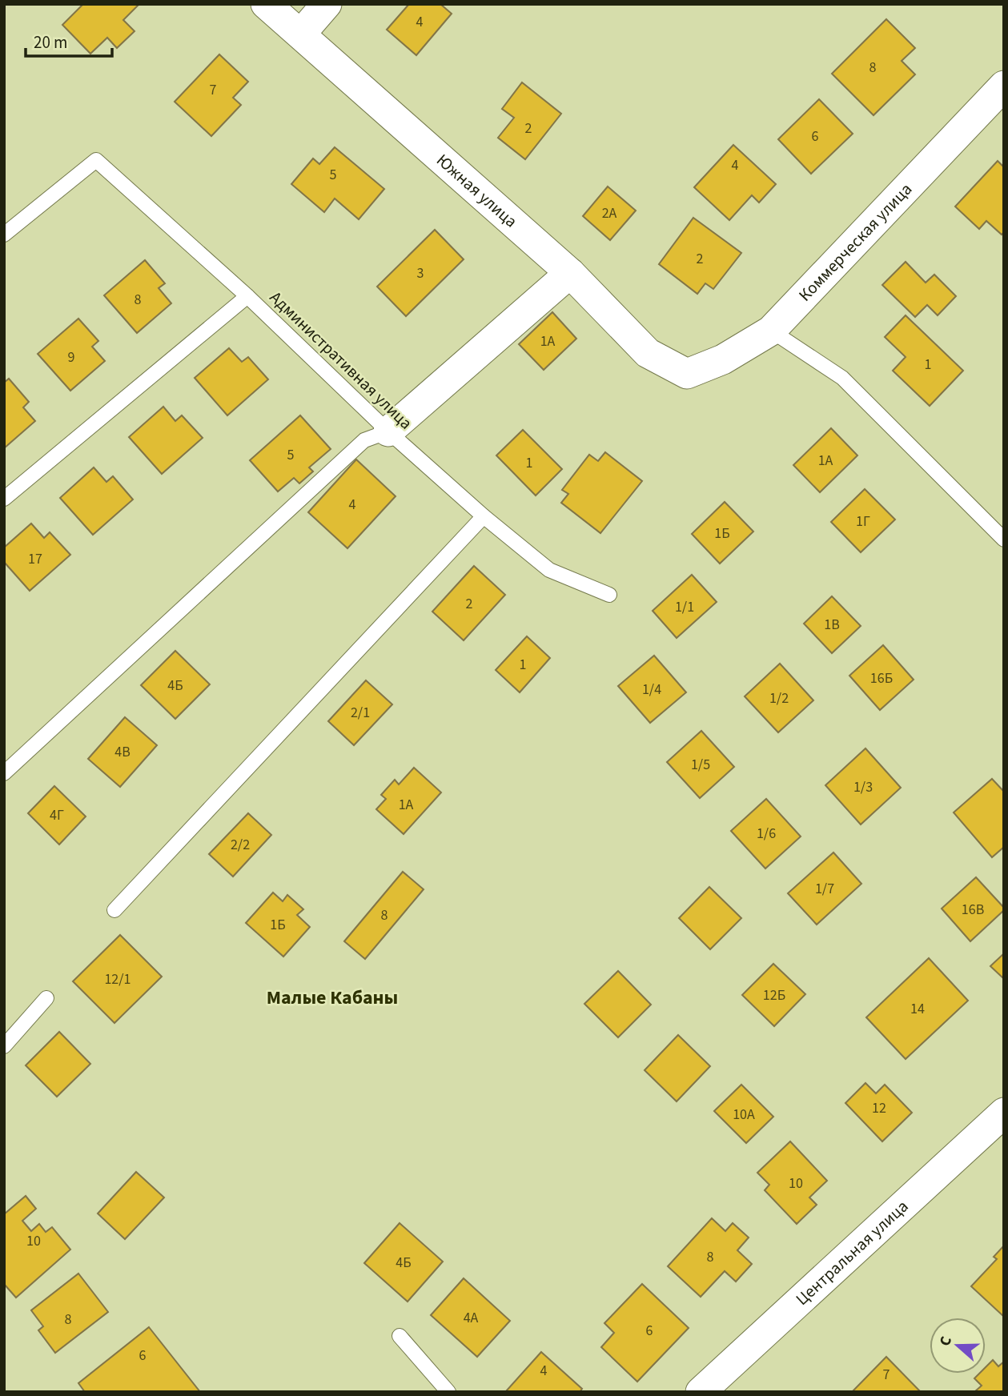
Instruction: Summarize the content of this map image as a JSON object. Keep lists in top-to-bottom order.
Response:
{
  "streets": {
    "street": ["Южная улица", "Коммерческая улица", "Центральная улица"],
    "lane": ["Административная улица"]
  },
  "crossings": [
    ["Южная улица", "Коммерческая улица"]
  ],
  "districts": ["Малые Кабаны"],
  "house_numbers": [
    "4",
    "8",
    "7",
    "2",
    "6",
    "4",
    "5",
    "2А",
    "2",
    "3",
    "8",
    "1А",
    "9",
    "1",
    "5",
    "1А",
    "1",
    "4",
    "1Г",
    "1Б",
    "17",
    "2",
    "1/1",
    "1В",
    "1",
    "16Б",
    "4Б",
    "1/4",
    "1/2",
    "2/1",
    "4В",
    "1/5",
    "1/3",
    "1А",
    "4Г",
    "1/6",
    "2/2",
    "1/7",
    "16В",
    "8",
    "1Б",
    "12/1",
    "12Б",
    "14",
    "12",
    "10А",
    "10",
    "10",
    "8",
    "4Б",
    "4А",
    "8",
    "6",
    "6",
    "4",
    "7"
  ],
  "scale_bar": "20 m",
  "north": "left"
}
